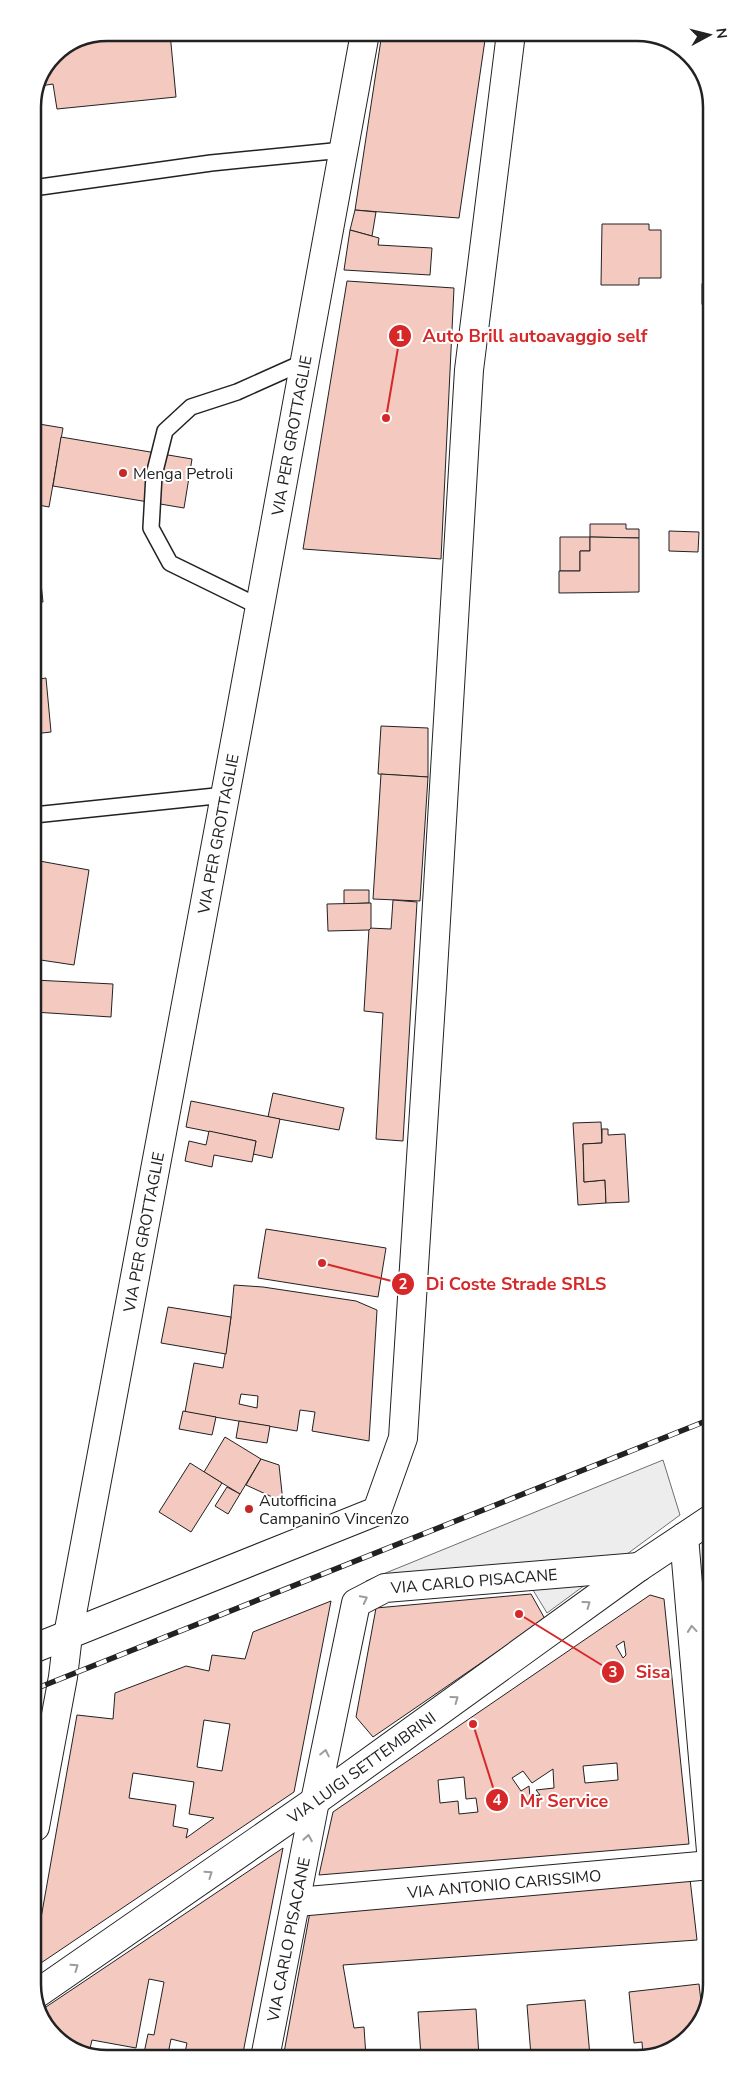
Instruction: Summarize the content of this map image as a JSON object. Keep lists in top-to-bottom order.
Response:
{
  "streets": {
    "street": [
      "VIA PER GROTTAGLIE",
      "VIA CARLO PISACANE",
      "VIA LUIGI SETTEMBRINI",
      "VIA ANTONIO CARISSIMO"
    ]
  },
  "crossings": [
    ["VIA CARLO PISACANE", "VIA LUIGI SETTEMBRINI"],
    ["VIA CARLO PISACANE", "VIA ANTONIO CARISSIMO"]
  ],
  "one_way": ["VIA CARLO PISACANE", "VIA LUIGI SETTEMBRINI"],
  "places": [
    "Auto Brill autoavaggio self",
    "Menga Petroli",
    "Di Coste Strade SRLS",
    "Autofficina Campanino Vincenzo",
    "Sisa",
    "Mr Service"
  ],
  "north": "right"
}
